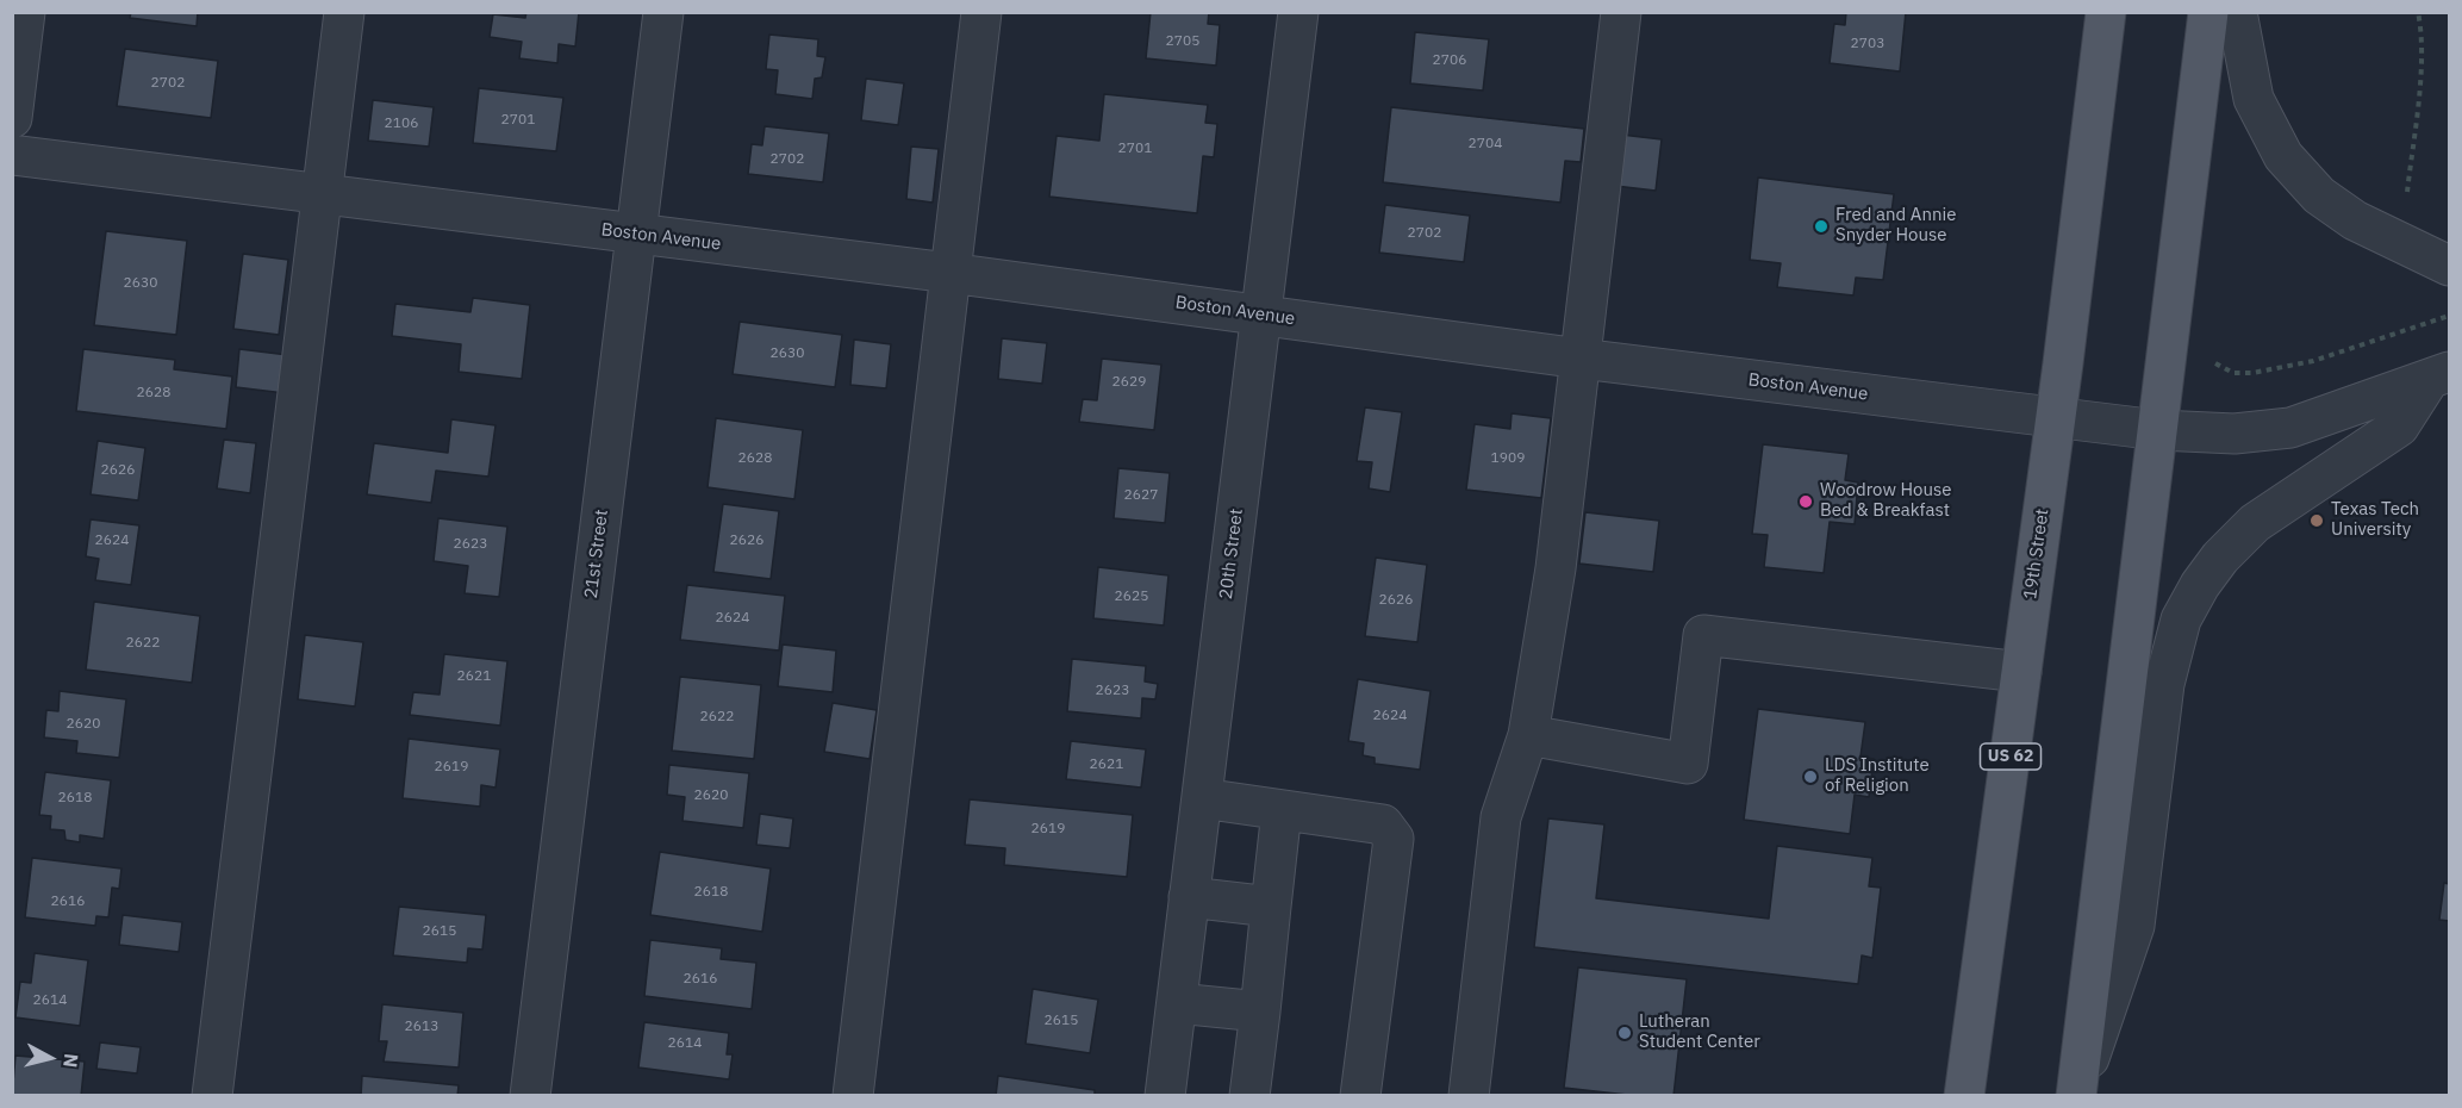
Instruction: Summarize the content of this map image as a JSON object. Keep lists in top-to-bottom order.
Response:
{
  "streets": {
    "main road": ["19th Street", "US 62"],
    "street": ["Boston Avenue", "21st Street", "20th Street"]
  },
  "crossings": [
    ["Boston Avenue", "21st Street"],
    ["Boston Avenue", "20th Street"],
    ["Boston Avenue", "19th Street"]
  ],
  "places": [
    "Fred and Annie Snyder House",
    "Woodrow House Bed & Breakfast",
    "Texas Tech University",
    "LDS Institute of Religion",
    "Lutheran Student Center"
  ],
  "house_numbers": [
    "2705",
    "2703",
    "2706",
    "2702",
    "2701",
    "2106",
    "2704",
    "2701",
    "2702",
    "2702",
    "2630",
    "2630",
    "2629",
    "2628",
    "2628",
    "1909",
    "2626",
    "2627",
    "2624",
    "2626",
    "2623",
    "2625",
    "2626",
    "2624",
    "2622",
    "2621",
    "2623",
    "2624",
    "2622",
    "2620",
    "2621",
    "2619",
    "2620",
    "2618",
    "2619",
    "2618",
    "2616",
    "2615",
    "2616",
    "2614",
    "2615",
    "2613",
    "2614"
  ],
  "north": "right"
}
